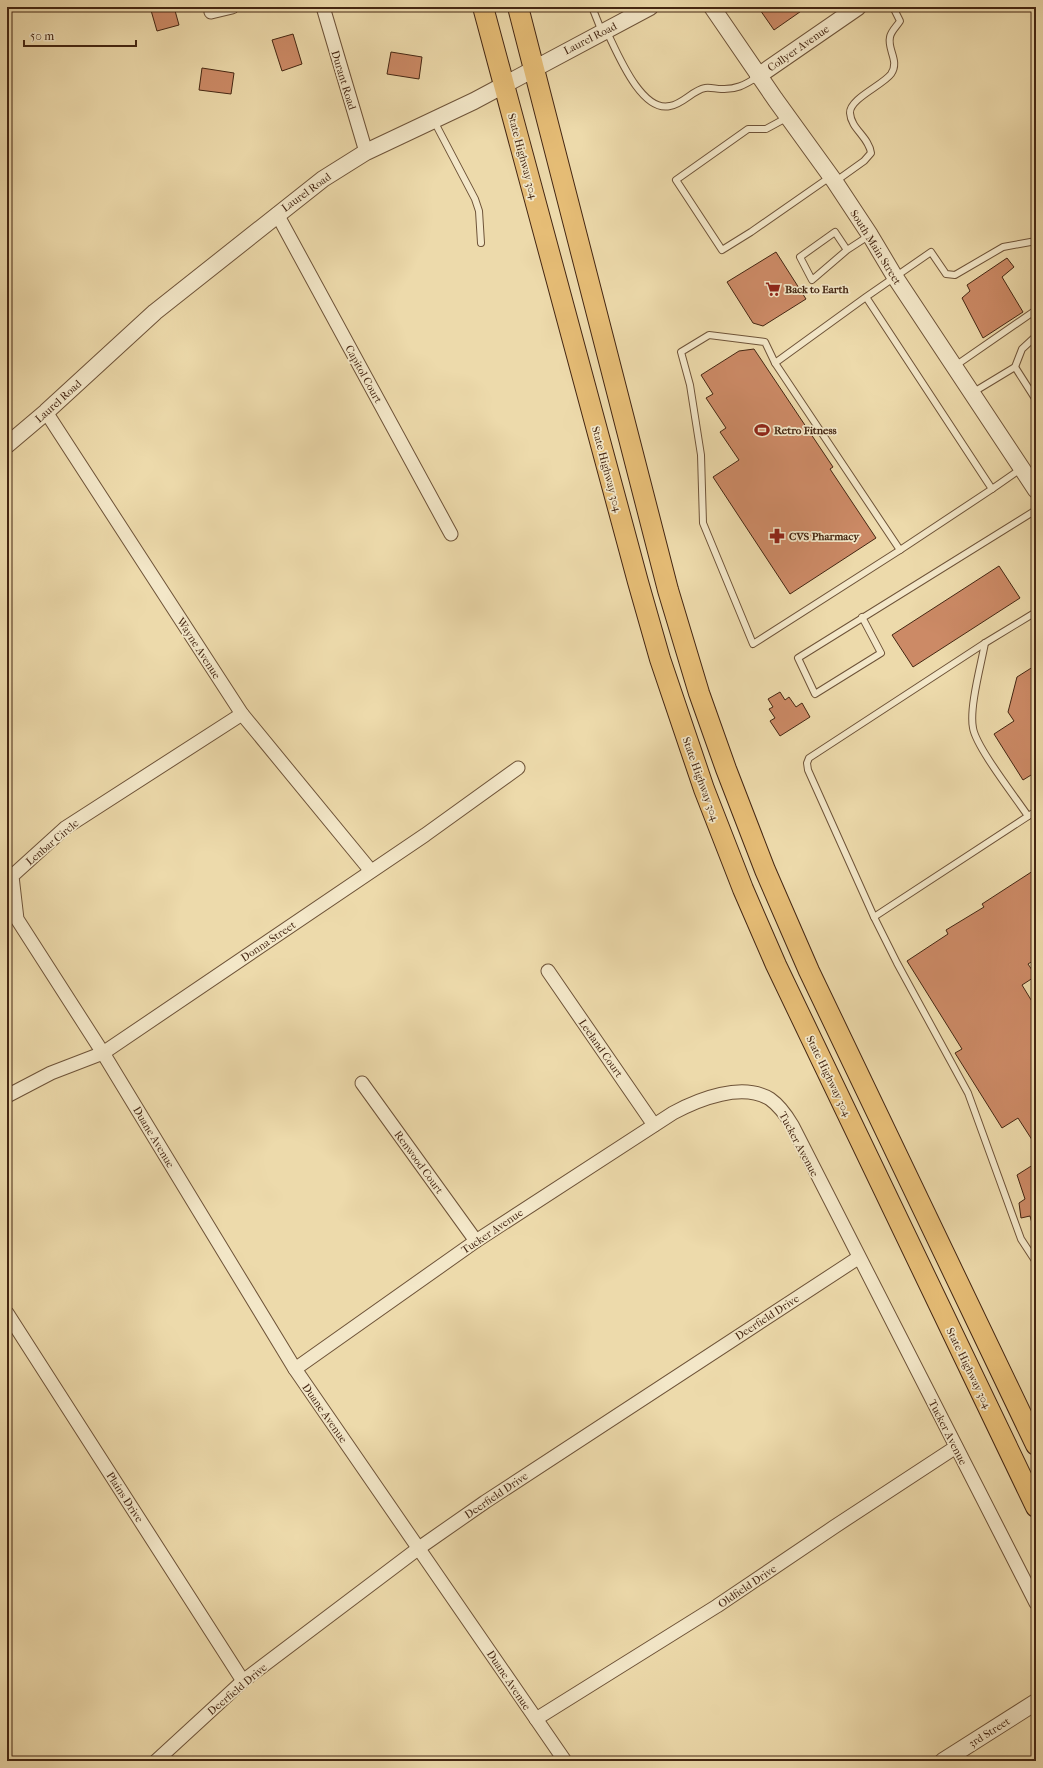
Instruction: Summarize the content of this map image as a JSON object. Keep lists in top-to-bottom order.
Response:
{
  "streets": {
    "main road": ["State Highway 304"],
    "street": [
      "Laurel Road",
      "Collyer Avenue",
      "Durant Road",
      "South Main Street",
      "Capitol Court",
      "Wayne Avenue",
      "Lenbar Circle",
      "Donna Street",
      "Leeland Court",
      "Duane Avenue",
      "Tucker Avenue",
      "Renwood Court",
      "Deerfield Drive",
      "Plains Drive",
      "Oldfield Drive",
      "3rd Street"
    ]
  },
  "crossings": [
    ["Laurel Road", "Durant Road"],
    ["Laurel Road", "State Highway 304"],
    ["Laurel Road", "Capitol Court"],
    ["Laurel Road", "Wayne Avenue"],
    ["Collyer Avenue", "South Main Street"],
    ["Wayne Avenue", "Lenbar Circle"],
    ["Wayne Avenue", "Donna Street"],
    ["Lenbar Circle", "Donna Street"],
    ["Lenbar Circle", "Duane Avenue"],
    ["Donna Street", "Duane Avenue"],
    ["Leeland Court", "Tucker Avenue"],
    ["Duane Avenue", "Tucker Avenue"],
    ["Duane Avenue", "Deerfield Drive"],
    ["Duane Avenue", "Oldfield Drive"],
    ["Tucker Avenue", "Renwood Court"],
    ["Tucker Avenue", "Deerfield Drive"],
    ["Tucker Avenue", "Oldfield Drive"],
    ["Deerfield Drive", "Plains Drive"]
  ],
  "places": {
    "supermarket": ["Back to Earth"],
    "sports": ["Retro Fitness"],
    "pharmacy": ["CVS Pharmacy"]
  },
  "scale_bar": "50 m"
}
